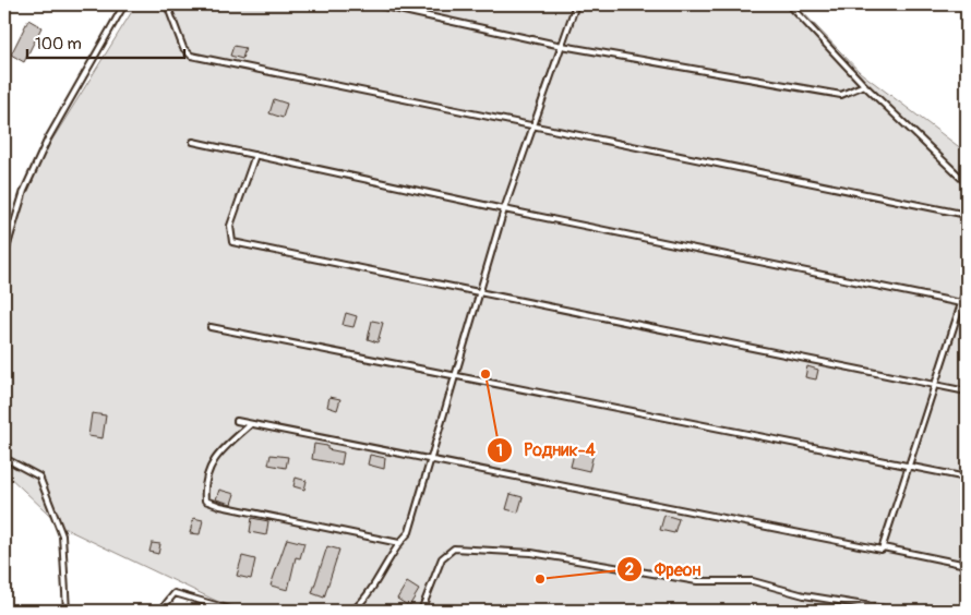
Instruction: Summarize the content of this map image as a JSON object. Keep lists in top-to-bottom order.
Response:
{
  "places": ["Родник-4", "Фреон"],
  "scale_bar": "100 m"
}
